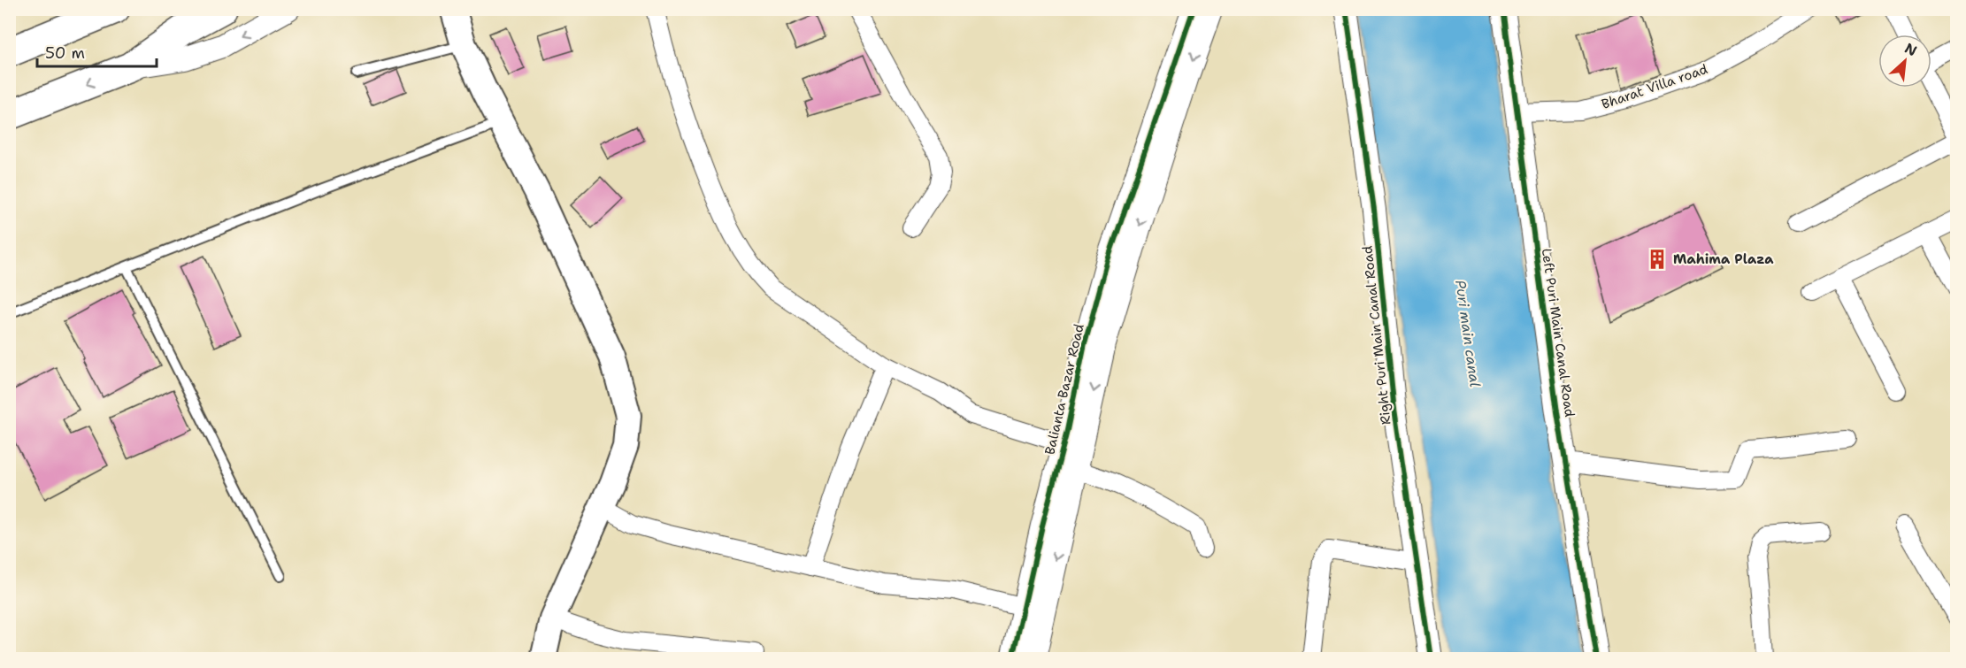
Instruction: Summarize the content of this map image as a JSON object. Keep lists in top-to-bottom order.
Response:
{
  "streets": {
    "street": [
      "Bharat Villa road",
      "Left Puri Main Canal Road",
      "Right Puri Main Canal Road",
      "Balianta Bazar Road"
    ]
  },
  "crossings": [
    ["Bharat Villa road", "Left Puri Main Canal Road"]
  ],
  "water": ["Puri main canal"],
  "places": {
    "building": ["Mahima Plaza"]
  },
  "scale_bar": "50 m",
  "north": "top right"
}
